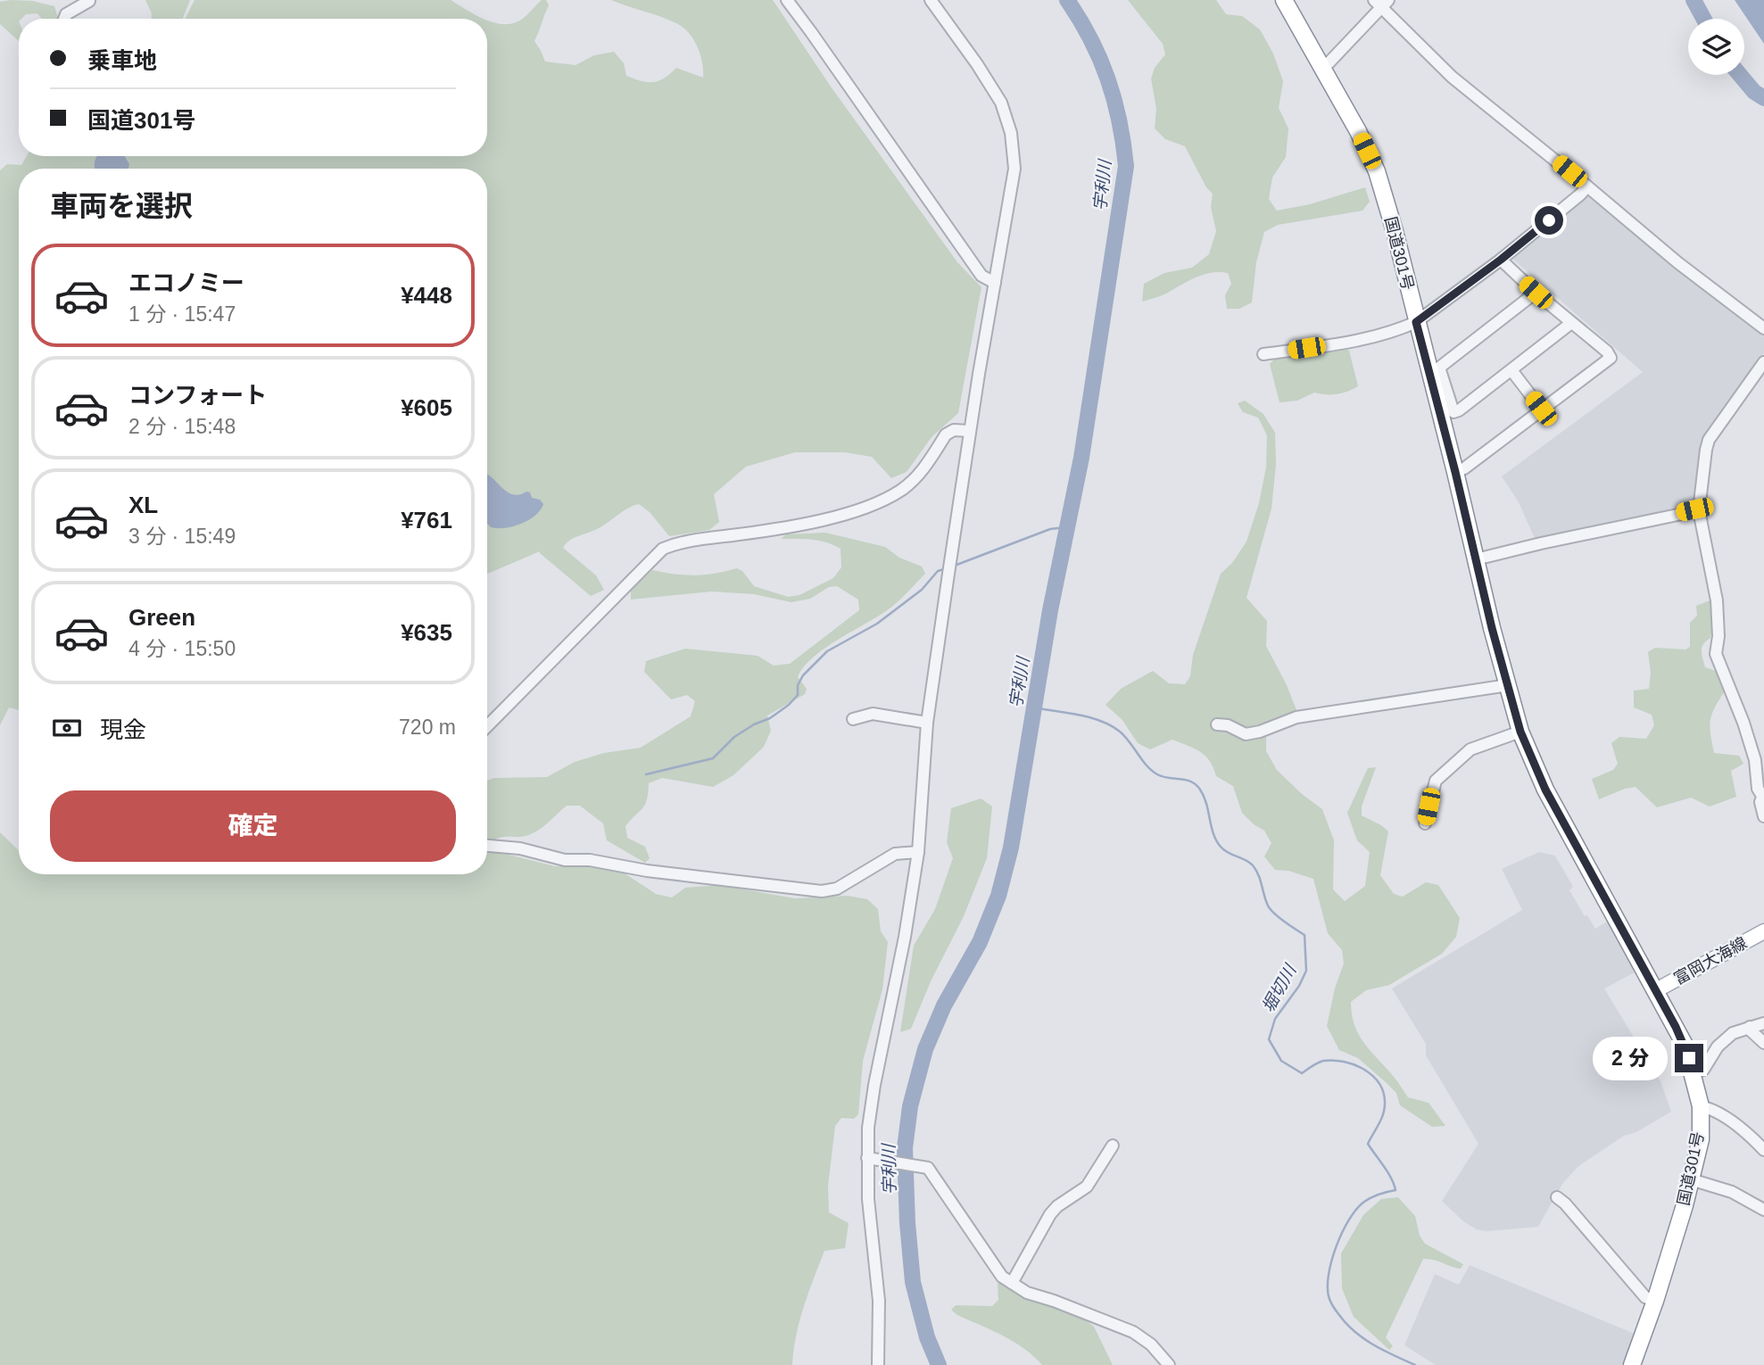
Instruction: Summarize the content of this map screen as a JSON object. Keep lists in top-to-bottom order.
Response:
{
  "streets": {
    "highway": ["国道301号"],
    "main road": ["富岡大海線"]
  },
  "crossings": [
    ["国道301号", "富岡大海線"]
  ],
  "water": ["宇利川", "堀切川"],
  "page": {
    "banner": ["乗車地", "国道301号"],
    "heading": "車両を選択",
    "list": [
      {
        "name": "エコノミー",
        "note": "1 分 · 15:47",
        "value": "¥448"
      },
      {
        "name": "コンフォート",
        "note": "2 分 · 15:48",
        "value": "¥605"
      },
      {
        "name": "XL",
        "note": "3 分 · 15:49",
        "value": "¥761"
      },
      {
        "name": "Green",
        "note": "4 分 · 15:50",
        "value": "¥635"
      }
    ],
    "pay": ["現金", "720 m"],
    "buttons": "確定",
    "bubble": "2 分"
  }
}
